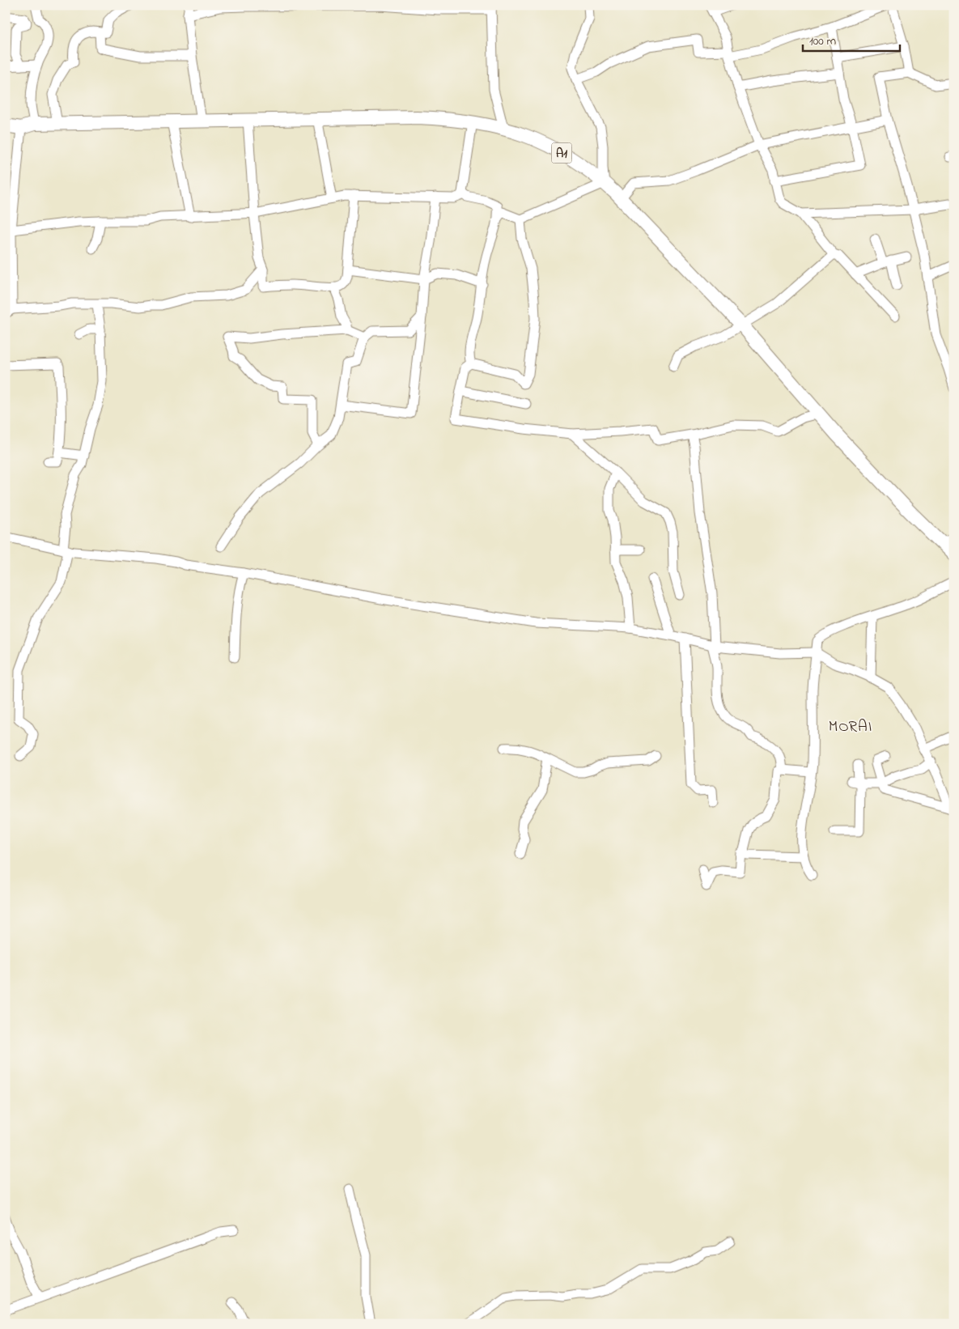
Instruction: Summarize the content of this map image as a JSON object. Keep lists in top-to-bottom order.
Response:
{
  "streets": {
    "highway": ["A1"]
  },
  "districts": ["MORAI"],
  "scale_bar": "100 m"
}
